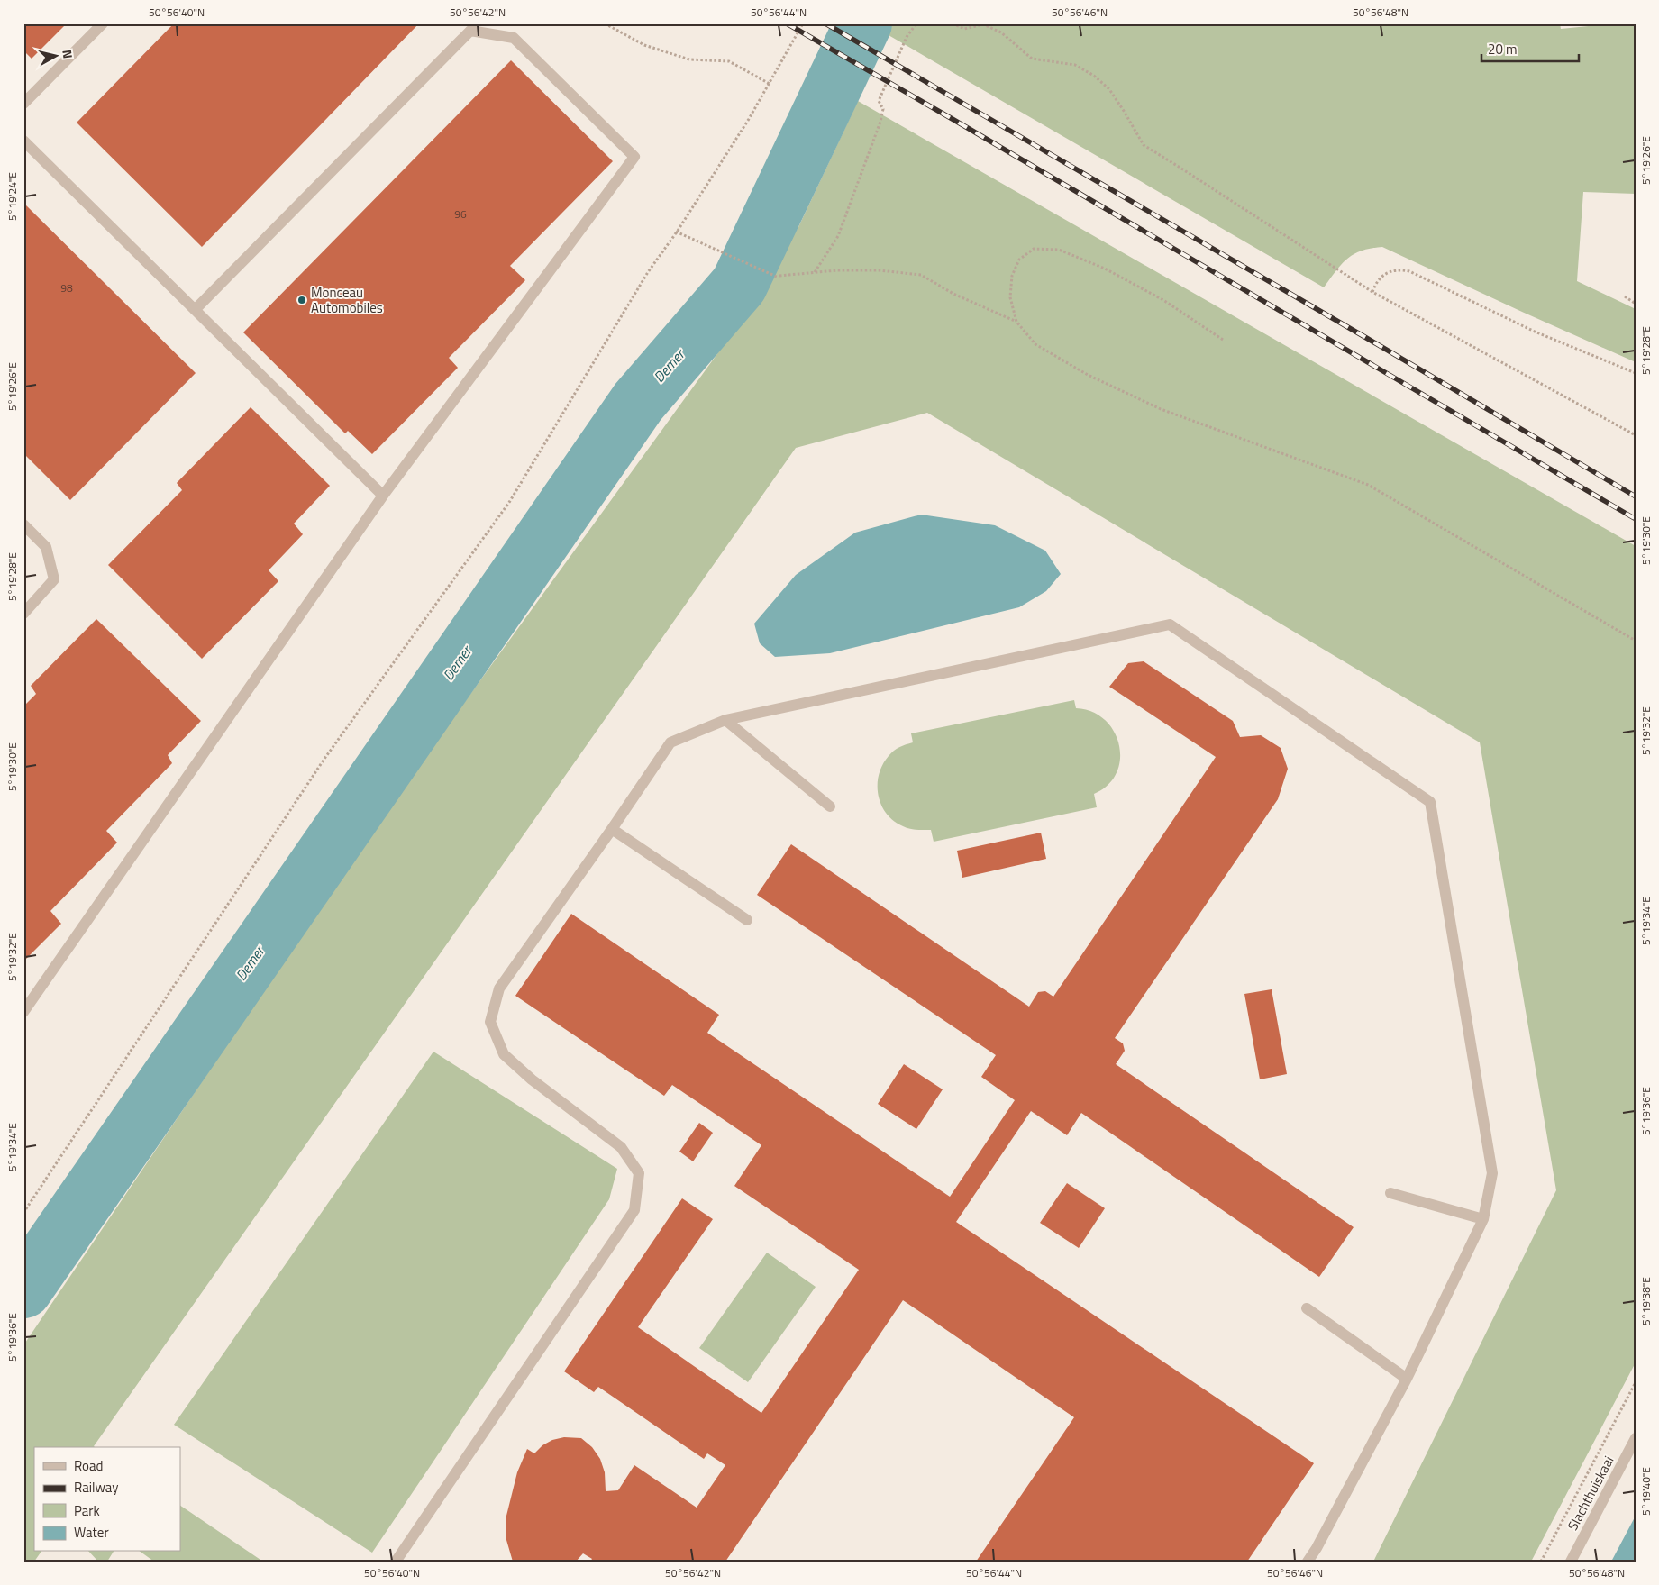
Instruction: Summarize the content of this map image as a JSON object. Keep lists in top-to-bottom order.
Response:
{
  "streets": {
    "street": ["Slachthuiskaai"]
  },
  "water": ["Demer"],
  "places": ["Monceau Automobiles"],
  "house_numbers": ["96", "98"],
  "legend": [
    "Road",
    "Railway",
    "Park",
    "Water"
  ],
  "scale_bar": "20 m",
  "north": "right",
  "coordinates": [
    "50°56'40\"N",
    "50°56'42\"N",
    "50°56'44\"N",
    "50°56'46\"N",
    "50°56'48\"N",
    "5°19'26\"E",
    "5°19'24\"E",
    "5°19'28\"E",
    "5°19'30\"E",
    "5°19'32\"E",
    "5°19'34\"E",
    "5°19'36\"E",
    "5°19'38\"E",
    "5°19'40\"E"
  ]
}
